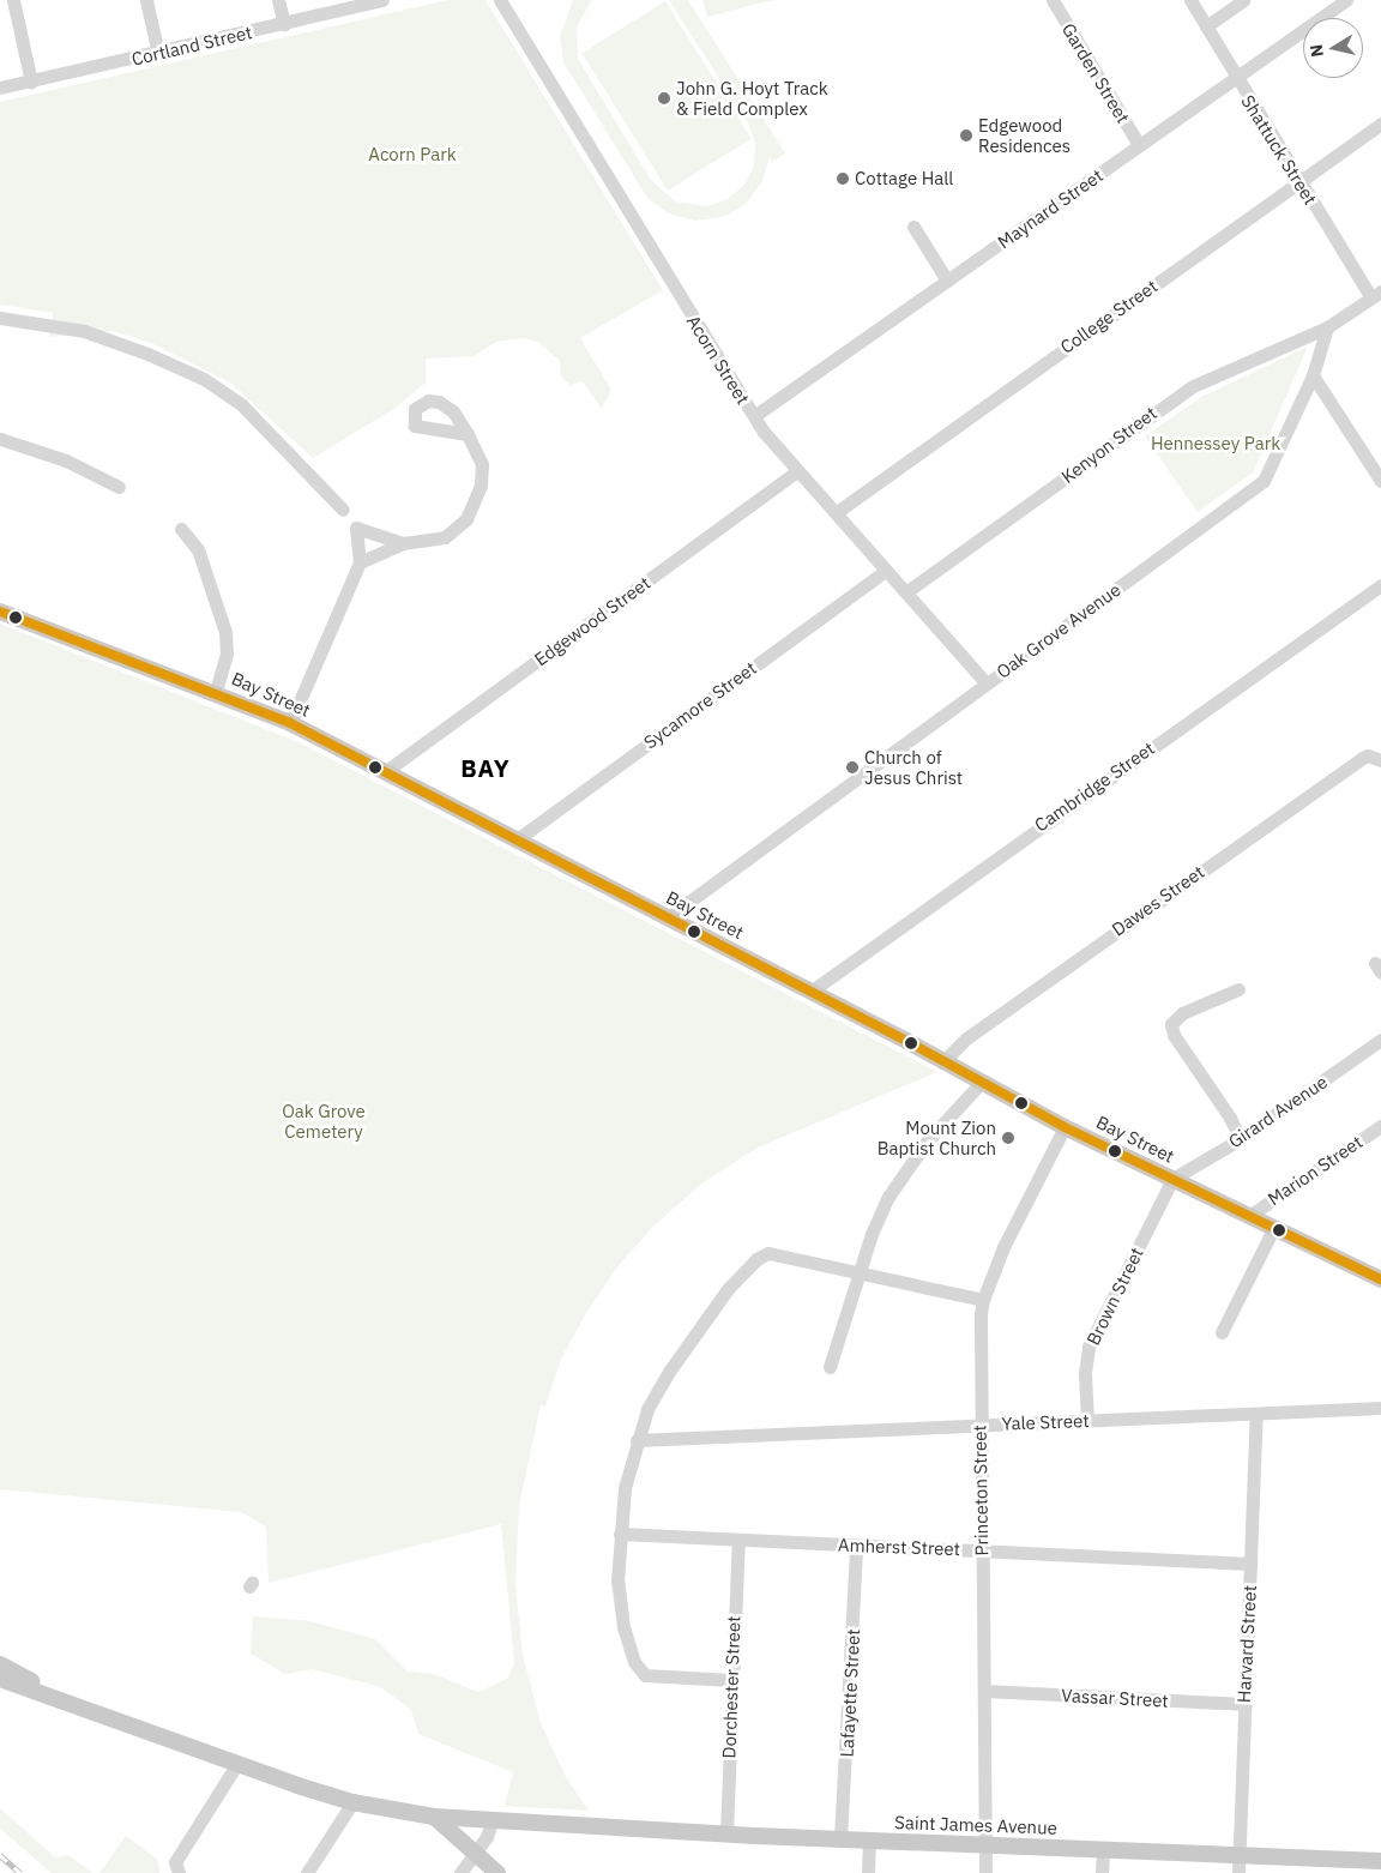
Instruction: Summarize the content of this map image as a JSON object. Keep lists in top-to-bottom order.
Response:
{
  "streets": {
    "main road": ["Bay Street", "Saint James Avenue"],
    "street": [
      "Cortland Street",
      "Garden Street",
      "Shattuck Street",
      "Maynard Street",
      "College Street",
      "Acorn Street",
      "Kenyon Street",
      "Edgewood Street",
      "Oak Grove Avenue",
      "Sycamore Street",
      "Cambridge Street",
      "Dawes Street",
      "Girard Avenue",
      "Marion Street",
      "Brown Street",
      "Yale Street",
      "Princeton Street",
      "Amherst Street",
      "Harvard Street",
      "Dorchester Street",
      "Lafayette Street",
      "Vassar Street"
    ]
  },
  "crossings": [
    ["Garden Street", "Maynard Street"],
    ["Shattuck Street", "Maynard Street"],
    ["Shattuck Street", "College Street"],
    ["Maynard Street", "Acorn Street"],
    ["College Street", "Acorn Street"],
    ["Acorn Street", "Kenyon Street"],
    ["Acorn Street", "Edgewood Street"],
    ["Acorn Street", "Oak Grove Avenue"],
    ["Acorn Street", "Sycamore Street"],
    ["Kenyon Street", "Oak Grove Avenue"],
    ["Edgewood Street", "Bay Street"],
    ["Oak Grove Avenue", "Bay Street"],
    ["Bay Street", "Sycamore Street"],
    ["Bay Street", "Cambridge Street"],
    ["Bay Street", "Dawes Street"],
    ["Bay Street", "Girard Avenue"],
    ["Bay Street", "Marion Street"],
    ["Bay Street", "Brown Street"],
    ["Bay Street", "Princeton Street"],
    ["Girard Avenue", "Brown Street"],
    ["Brown Street", "Yale Street"],
    ["Yale Street", "Princeton Street"],
    ["Yale Street", "Harvard Street"],
    ["Princeton Street", "Amherst Street"],
    ["Princeton Street", "Vassar Street"],
    ["Princeton Street", "Saint James Avenue"],
    ["Amherst Street", "Harvard Street"],
    ["Amherst Street", "Dorchester Street"],
    ["Amherst Street", "Lafayette Street"],
    ["Harvard Street", "Vassar Street"],
    ["Harvard Street", "Saint James Avenue"],
    ["Dorchester Street", "Saint James Avenue"],
    ["Lafayette Street", "Saint James Avenue"]
  ],
  "districts": ["BAY"],
  "parks": ["Acorn Park", "Hennessey Park", "Oak Grove Cemetery"],
  "places": [
    "John G. Hoyt Track & Field Complex",
    "Edgewood Residences",
    "Cottage Hall",
    "Church of Jesus Christ",
    "Mount Zion Baptist Church"
  ],
  "north": "left"
}
